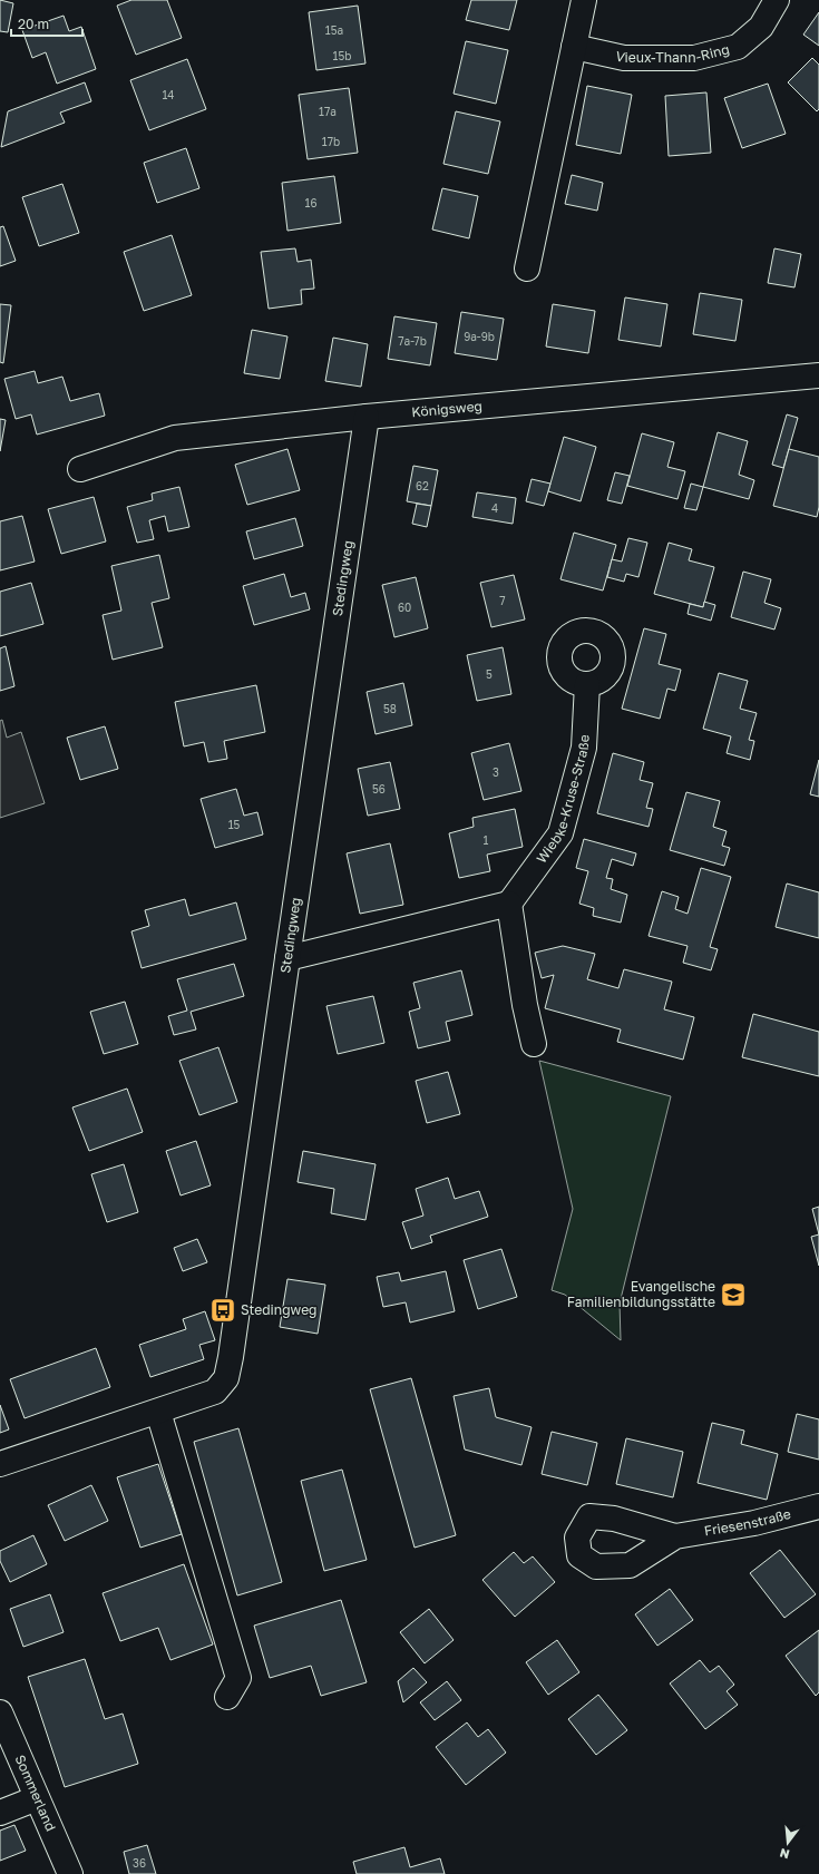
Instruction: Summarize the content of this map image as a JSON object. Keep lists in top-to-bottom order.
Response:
{
  "streets": {
    "street": [
      "Vieux-Thann-Ring",
      "Königsweg",
      "Stedingweg",
      "Wiebke-Kruse-Straße",
      "Friesenstraße",
      "Sommerland"
    ]
  },
  "crossings": [
    ["Königsweg", "Stedingweg"]
  ],
  "places": {
    "school or university": ["Evangelische Familienbildungsstätte"],
    "bus stop": ["Stedingweg"]
  },
  "house_numbers": [
    "15a",
    "15b",
    "14",
    "17a",
    "17b",
    "16",
    "9a-9b",
    "7a-7b",
    "62",
    "4",
    "7",
    "60",
    "5",
    "58",
    "3",
    "56",
    "15",
    "1",
    "36"
  ],
  "scale_bar": "20 m",
  "north": "bottom"
}
